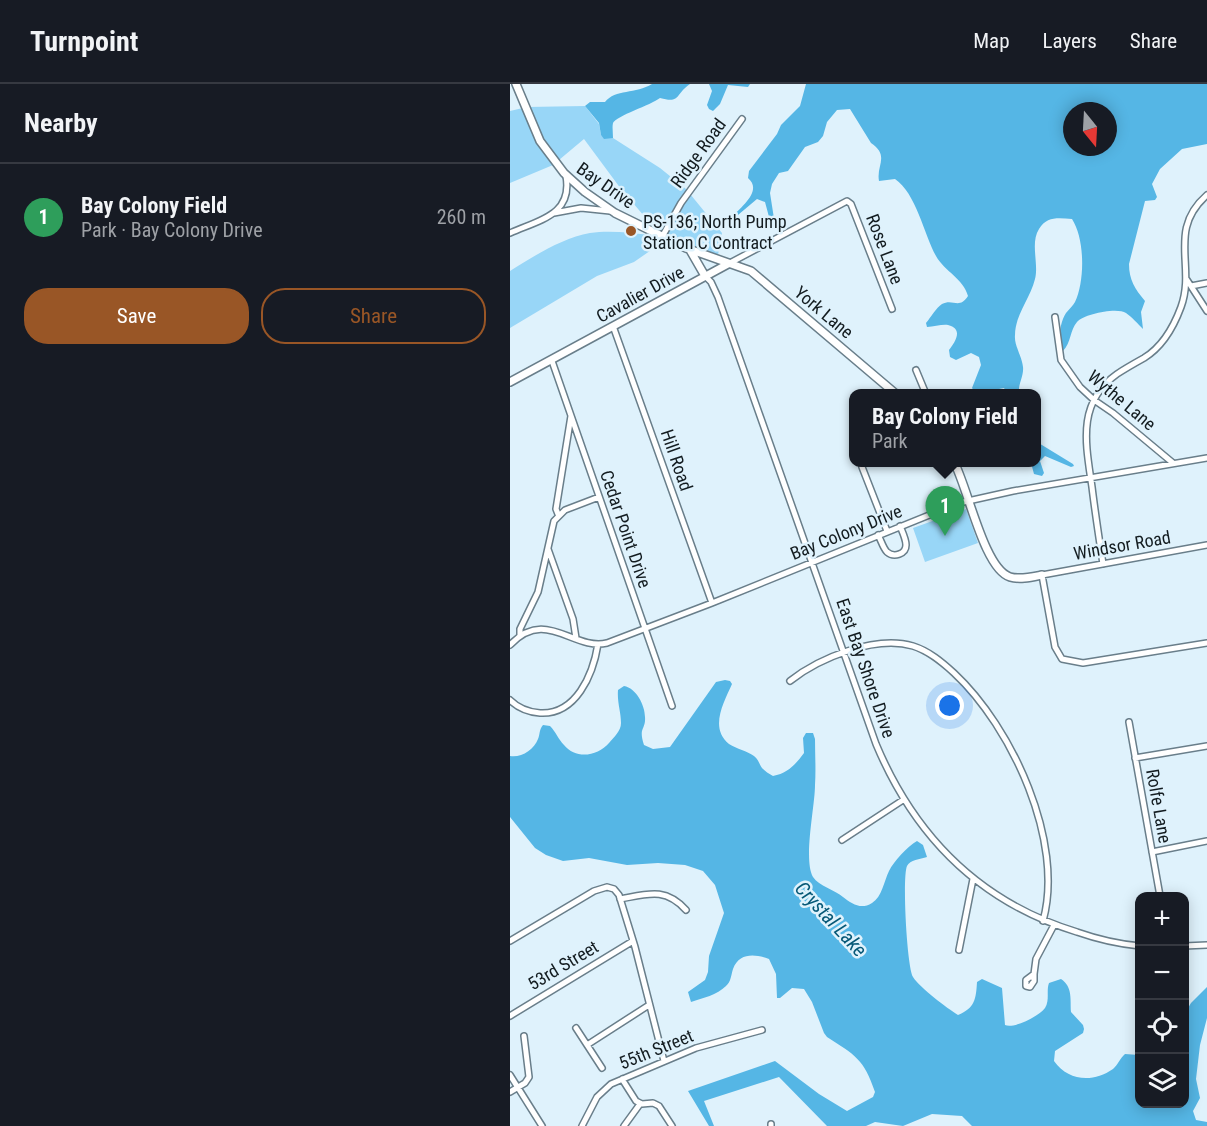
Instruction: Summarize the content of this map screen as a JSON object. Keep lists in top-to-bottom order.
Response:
{
  "streets": {
    "street": [
      "Ridge Road",
      "Bay Drive",
      "Rose Lane",
      "Cavalier Drive",
      "York Lane",
      "Wythe Lane",
      "Hill Road",
      "Cedar Point Drive",
      "Bay Colony Drive",
      "Windsor Road",
      "East Bay Shore Drive",
      "Rolfe Lane",
      "53rd Street",
      "55th Street"
    ]
  },
  "crossings": [
    ["Ridge Road", "Bay Drive"],
    ["Bay Drive", "Cavalier Drive"],
    ["Bay Drive", "York Lane"],
    ["Rose Lane", "Cavalier Drive"],
    ["Cavalier Drive", "York Lane"],
    ["Cavalier Drive", "Hill Road"],
    ["Cavalier Drive", "Cedar Point Drive"],
    ["Cavalier Drive", "East Bay Shore Drive"],
    ["Wythe Lane", "Bay Colony Drive"],
    ["Hill Road", "Bay Colony Drive"],
    ["Cedar Point Drive", "Bay Colony Drive"],
    ["Bay Colony Drive", "East Bay Shore Drive"]
  ],
  "water": ["Crystal Lake"],
  "places": ["PS-136; North Pump Station C Contract"],
  "north": "bottom",
  "page": {
    "header": "Turnpoint",
    "nav": ["Map", "Layers", "Share"],
    "heading": "Nearby",
    "list": [
      {
        "mark": "1",
        "name": "Bay Colony Field",
        "note": "Park · Bay Colony Drive",
        "value": "260 m"
      }
    ],
    "buttons": ["Save", "Share"],
    "popup": ["Bay Colony Field", "Park"],
    "pins": "1",
    "map_buttons": ["+", "−"]
  }
}
